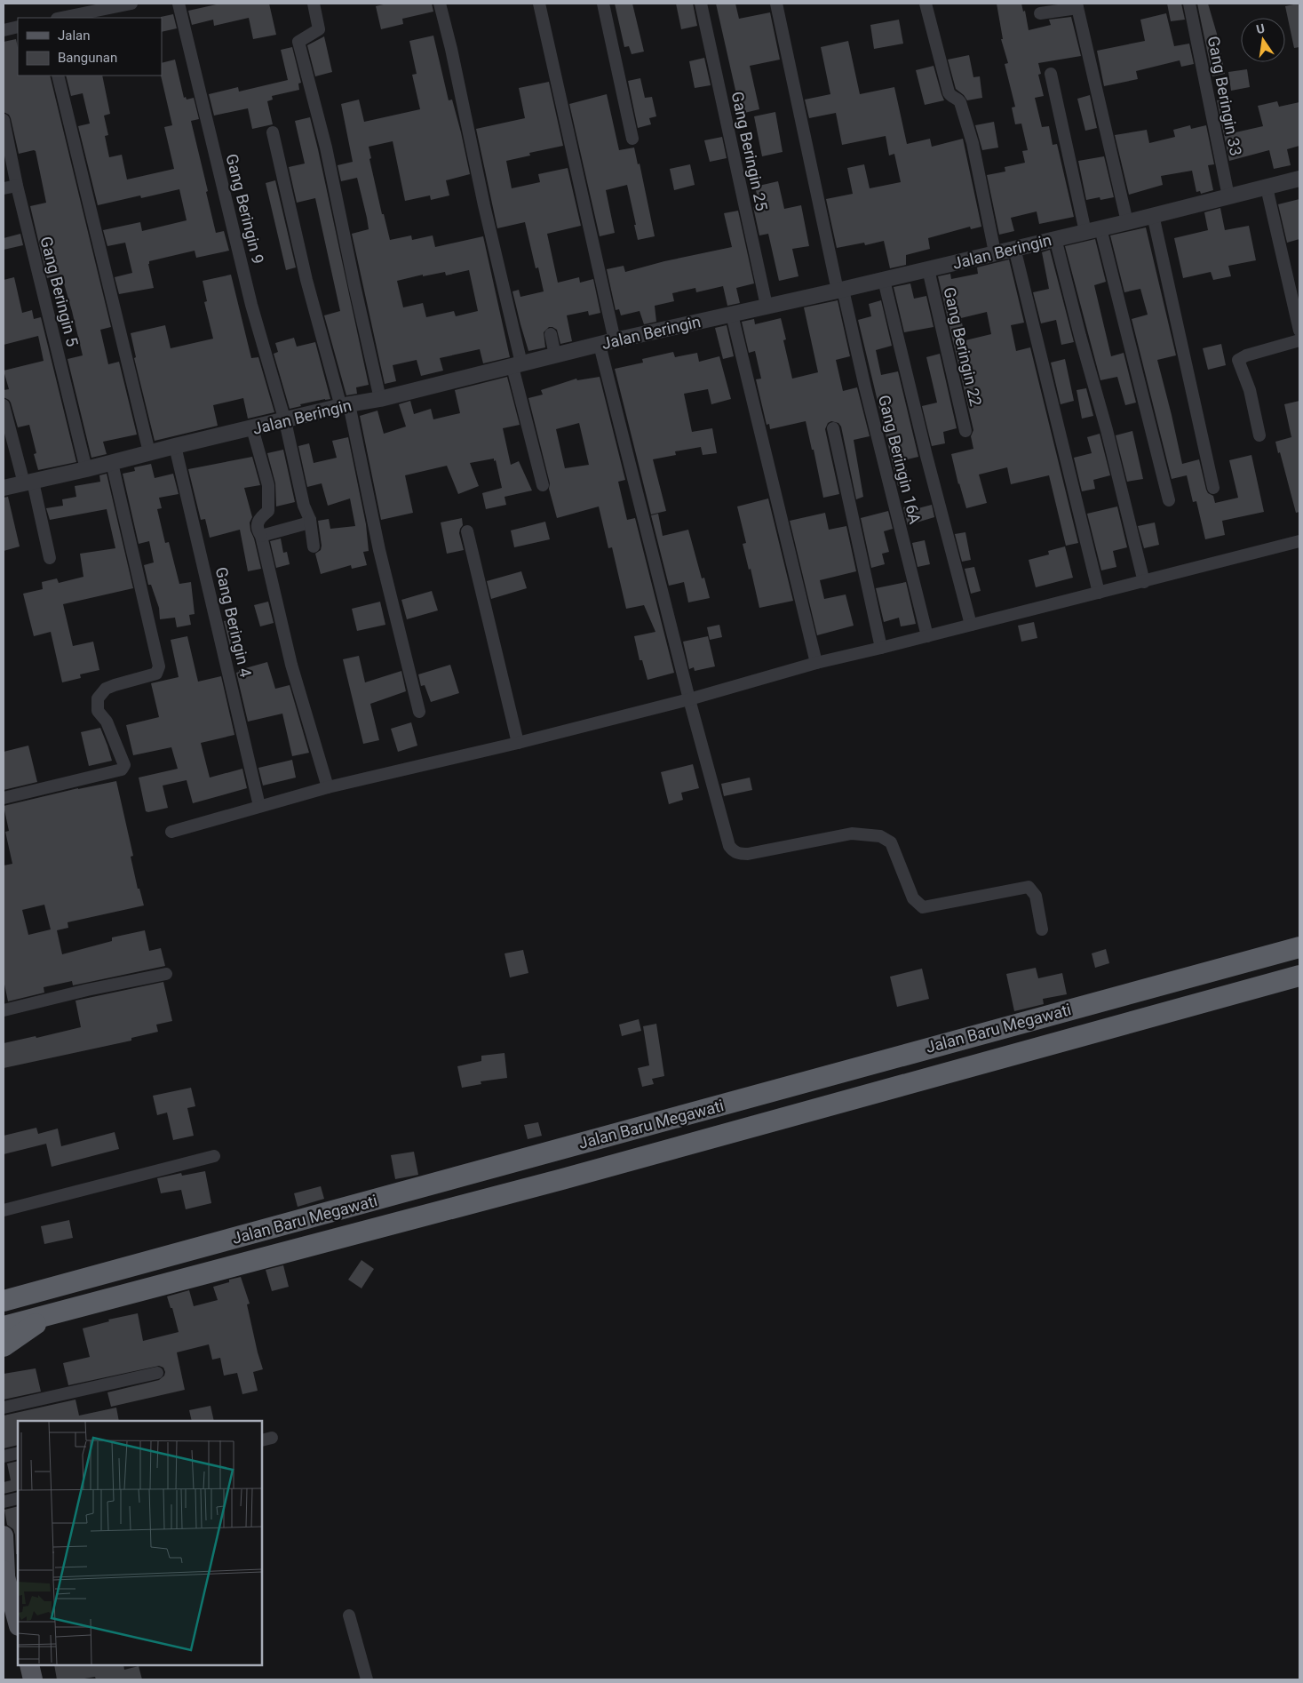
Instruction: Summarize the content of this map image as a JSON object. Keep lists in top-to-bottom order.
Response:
{
  "streets": {
    "highway": ["Jalan Baru Megawati"],
    "street": [
      "Gang Beringin 33",
      "Gang Beringin 25",
      "Gang Beringin 9",
      "Jalan Beringin",
      "Gang Beringin 5",
      "Gang Beringin 22",
      "Gang Beringin 16A",
      "Gang Beringin 4"
    ]
  },
  "crossings": [
    ["Gang Beringin 33", "Jalan Beringin"],
    ["Gang Beringin 25", "Jalan Beringin"],
    ["Gang Beringin 9", "Jalan Beringin"],
    ["Jalan Beringin", "Gang Beringin 5"],
    ["Jalan Beringin", "Gang Beringin 22"],
    ["Jalan Beringin", "Gang Beringin 16A"],
    ["Jalan Beringin", "Gang Beringin 4"]
  ],
  "legend": ["Jalan", "Bangunan"],
  "north": "top"
}
